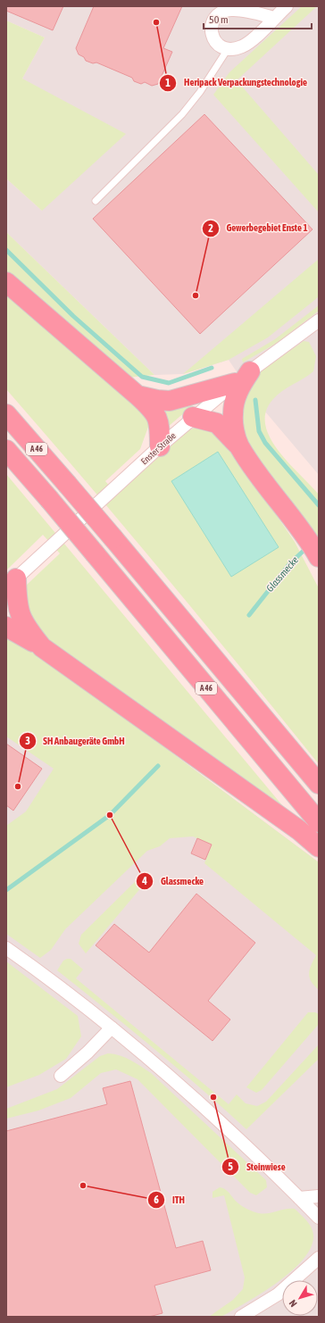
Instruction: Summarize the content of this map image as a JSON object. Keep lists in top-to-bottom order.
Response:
{
  "streets": {
    "highway": ["A 46"],
    "street": ["Enster Straße"]
  },
  "water": ["Glassmecke"],
  "places": [
    "Heripack Verpackungstechnologie",
    "Gewerbegebiet Enste 1",
    "SH Anbaugeräte GmbH",
    "Glassmecke",
    "Steinwiese",
    "ITH"
  ],
  "scale_bar": "50 m",
  "north": "bottom left"
}
